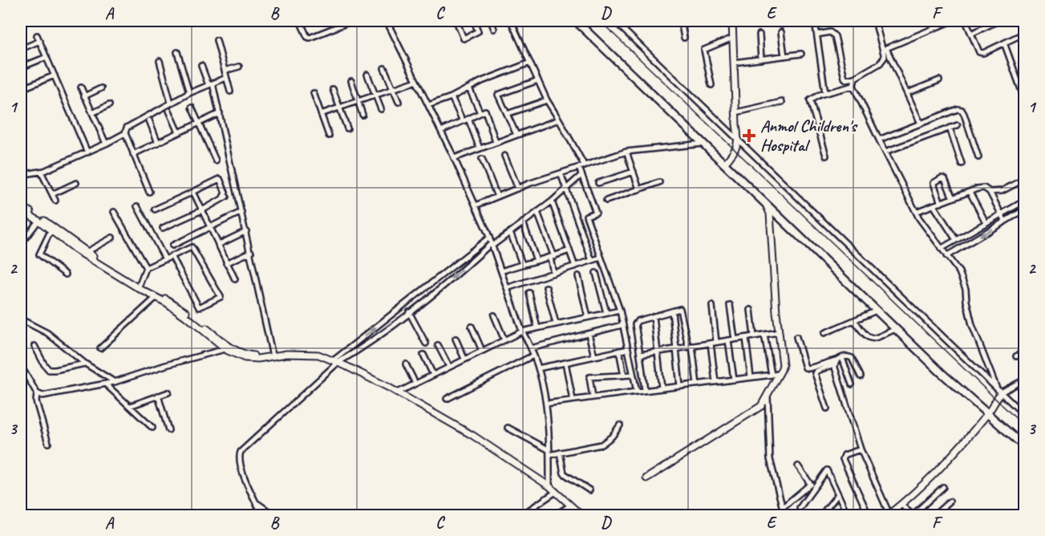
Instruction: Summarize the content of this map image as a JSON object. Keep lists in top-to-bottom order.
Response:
{
  "places": {
    "health": ["Anmol Children's Hospital"]
  },
  "grid": {
    "columns": [
      "A",
      "B",
      "C",
      "D",
      "E",
      "F"
    ],
    "rows": ["1", "2", "3"]
  }
}
